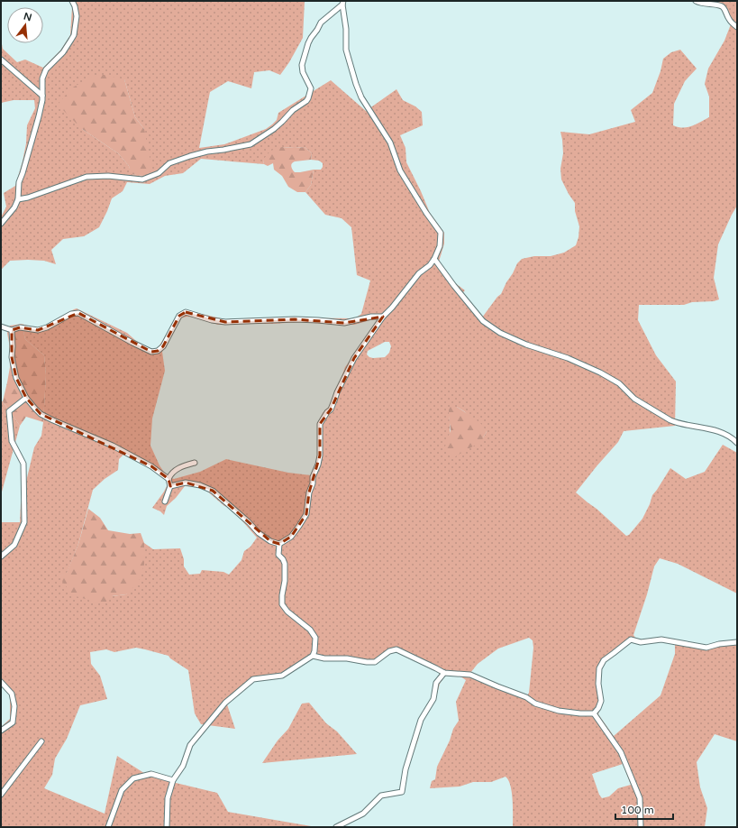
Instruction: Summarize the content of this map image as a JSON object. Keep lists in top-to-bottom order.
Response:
{
  "scale_bar": "100 m",
  "north": "top"
}
